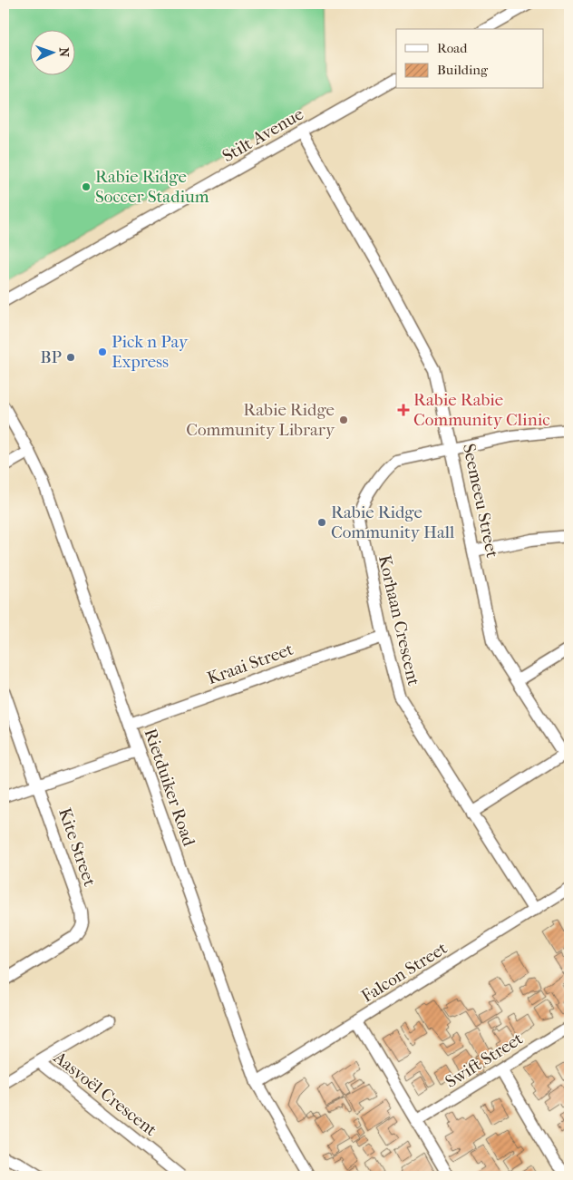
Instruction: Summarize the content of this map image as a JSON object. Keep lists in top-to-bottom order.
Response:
{
  "streets": {
    "street": [
      "Stilt Avenue",
      "Seemeeu Street",
      "Korhaan Crescent",
      "Kraai Street",
      "Rietduiker Road",
      "Kite Street",
      "Falcon Street",
      "Swift Street",
      "Aasvoël Crescent"
    ]
  },
  "crossings": [
    ["Stilt Avenue", "Seemeeu Street"],
    ["Seemeeu Street", "Korhaan Crescent"],
    ["Korhaan Crescent", "Kraai Street"],
    ["Korhaan Crescent", "Falcon Street"],
    ["Kraai Street", "Rietduiker Road"],
    ["Rietduiker Road", "Falcon Street"]
  ],
  "places": {
    "other": [
      "Rabie Ridge Soccer Stadium",
      "Pick n Pay Express",
      "BP",
      "Rabie Ridge Community Library",
      "Rabie Ridge Community Hall"
    ],
    "health": ["Rabie Rabie Community Clinic"]
  },
  "legend": ["Road", "Building"],
  "north": "right"
}
